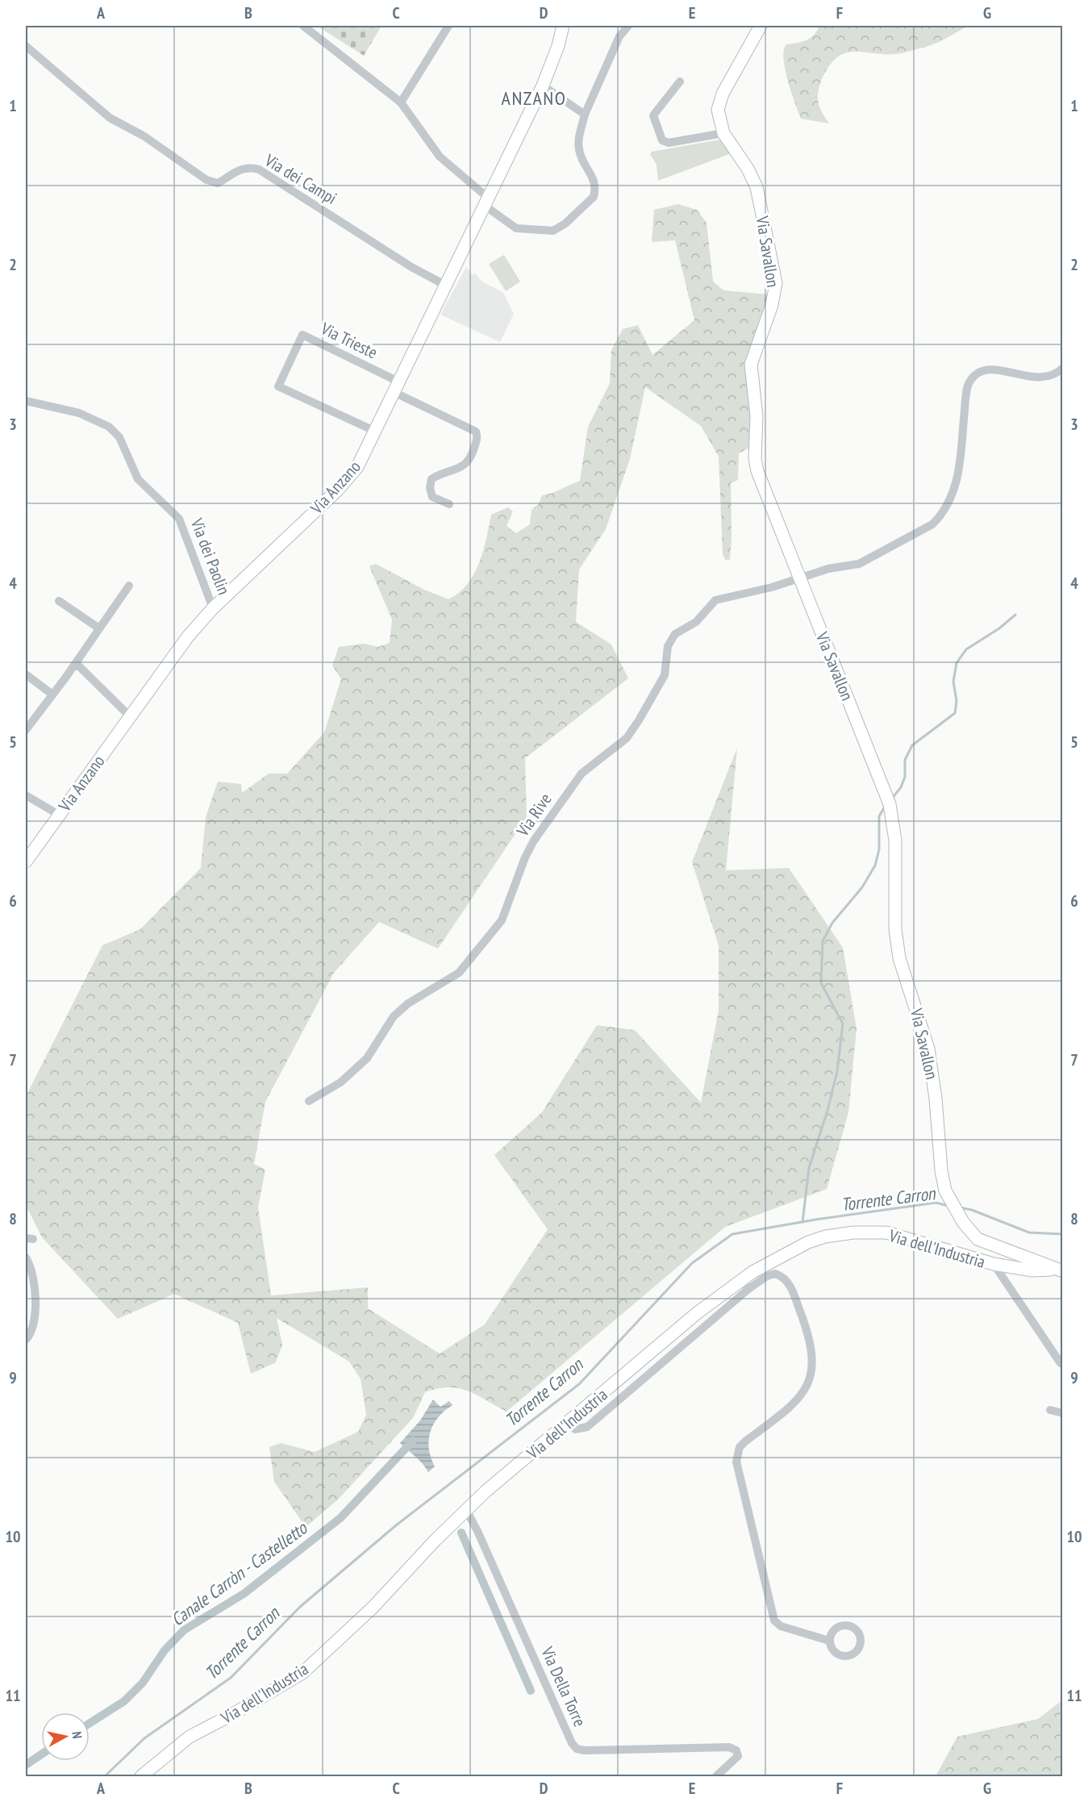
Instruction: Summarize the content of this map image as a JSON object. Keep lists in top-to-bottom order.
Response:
{
  "streets": {
    "main road": ["Via Savallon", "Via Anzano", "Via dell'Industria"],
    "street": [
      "Via dei Campi",
      "Via Trieste",
      "Via dei Paolin",
      "Via Rive",
      "Via Della Torre"
    ]
  },
  "crossings": [
    ["Via dei Campi", "Via Anzano"],
    ["Via Savallon", "Via Rive"],
    ["Via Savallon", "Via dell'Industria"],
    ["Via Trieste", "Via Anzano"],
    ["Via Anzano", "Via dei Paolin"],
    ["Via dell'Industria", "Via Della Torre"]
  ],
  "districts": ["ANZANO"],
  "water": ["Torrente Carron", "Canale Carròn - Castelletto"],
  "north": "right",
  "grid": {
    "columns": [
      "A",
      "B",
      "C",
      "D",
      "E",
      "F",
      "G"
    ],
    "rows": [
      "1",
      "2",
      "3",
      "4",
      "5",
      "6",
      "7",
      "8",
      "9",
      "10",
      "11"
    ]
  }
}
